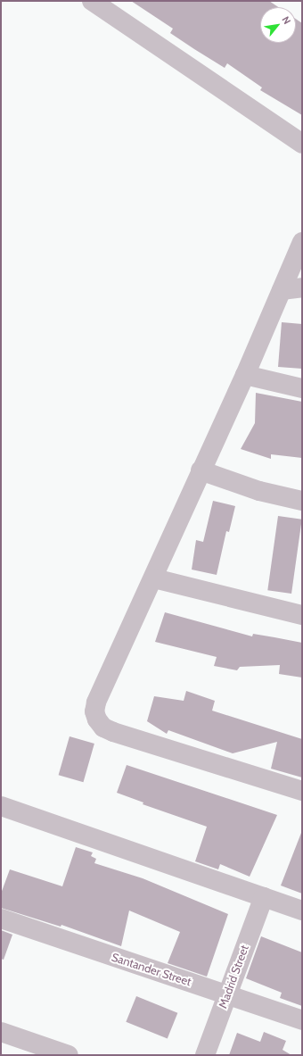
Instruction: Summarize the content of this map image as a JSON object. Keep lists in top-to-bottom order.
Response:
{
  "streets": {
    "street": ["Santander Street", "Madrid Street"]
  },
  "crossings": [
    ["Santander Street", "Madrid Street"]
  ],
  "north": "top right"
}
